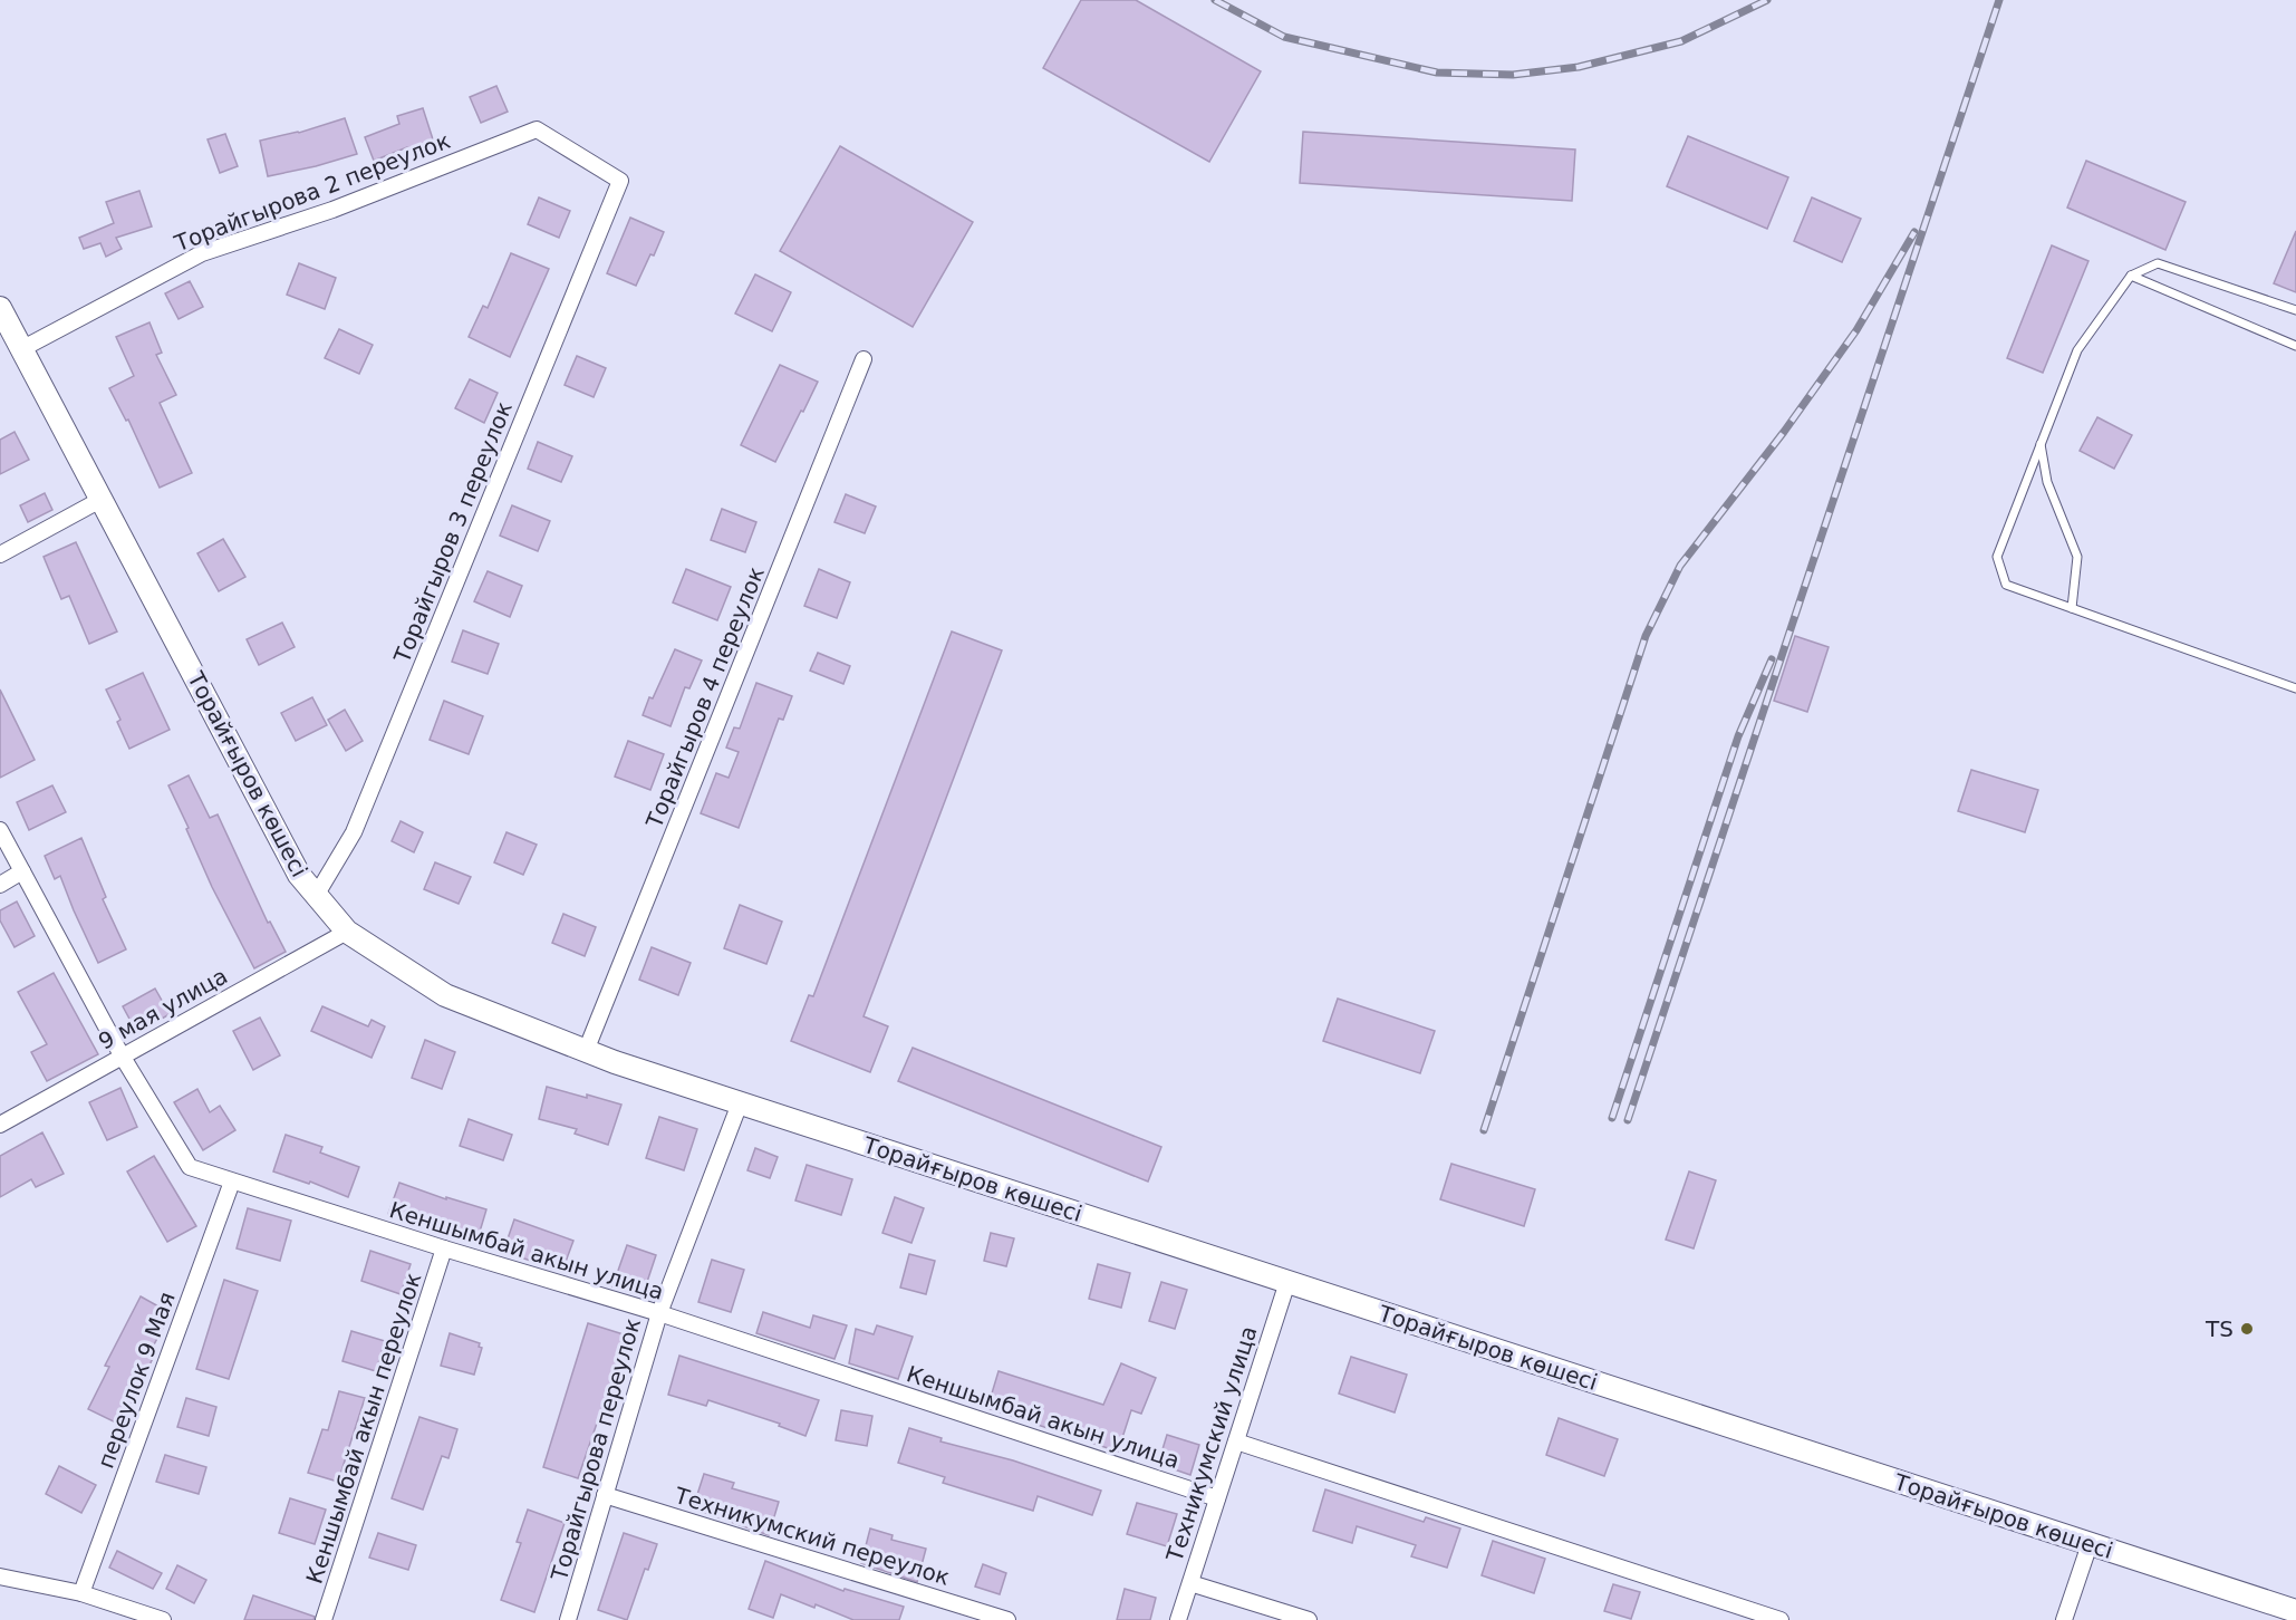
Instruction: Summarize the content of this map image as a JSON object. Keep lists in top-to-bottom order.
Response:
{
  "streets": {
    "street": [
      "Торайгырова 2 переулок",
      "Торайгыров 3 переулок",
      "Торайгыров 4 переулок",
      "Торайғыров көшесі",
      "9 мая улица",
      "Кеншымбай акын улица",
      "переулок 9 Мая",
      "Кеншымбай акын переулок",
      "Техникумский улица",
      "Торайгырова переулок",
      "Техникумский переулок"
    ]
  },
  "crossings": [
    ["Торайгырова 2 переулок", "Торайгыров 3 переулок"],
    ["Торайгырова 2 переулок", "Торайғыров көшесі"],
    ["Торайгыров 3 переулок", "Торайғыров көшесі"],
    ["Торайгыров 4 переулок", "Торайғыров көшесі"],
    ["Торайғыров көшесі", "9 мая улица"],
    ["Торайғыров көшесі", "Техникумский улица"],
    ["Торайғыров көшесі", "Торайгырова переулок"],
    ["9 мая улица", "Кеншымбай акын улица"],
    ["Кеншымбай акын улица", "переулок 9 Мая"],
    ["Кеншымбай акын улица", "Кеншымбай акын переулок"],
    ["Кеншымбай акын улица", "Техникумский улица"],
    ["Кеншымбай акын улица", "Торайгырова переулок"],
    ["Торайгырова переулок", "Техникумский переулок"]
  ],
  "places": ["TS"]
}
